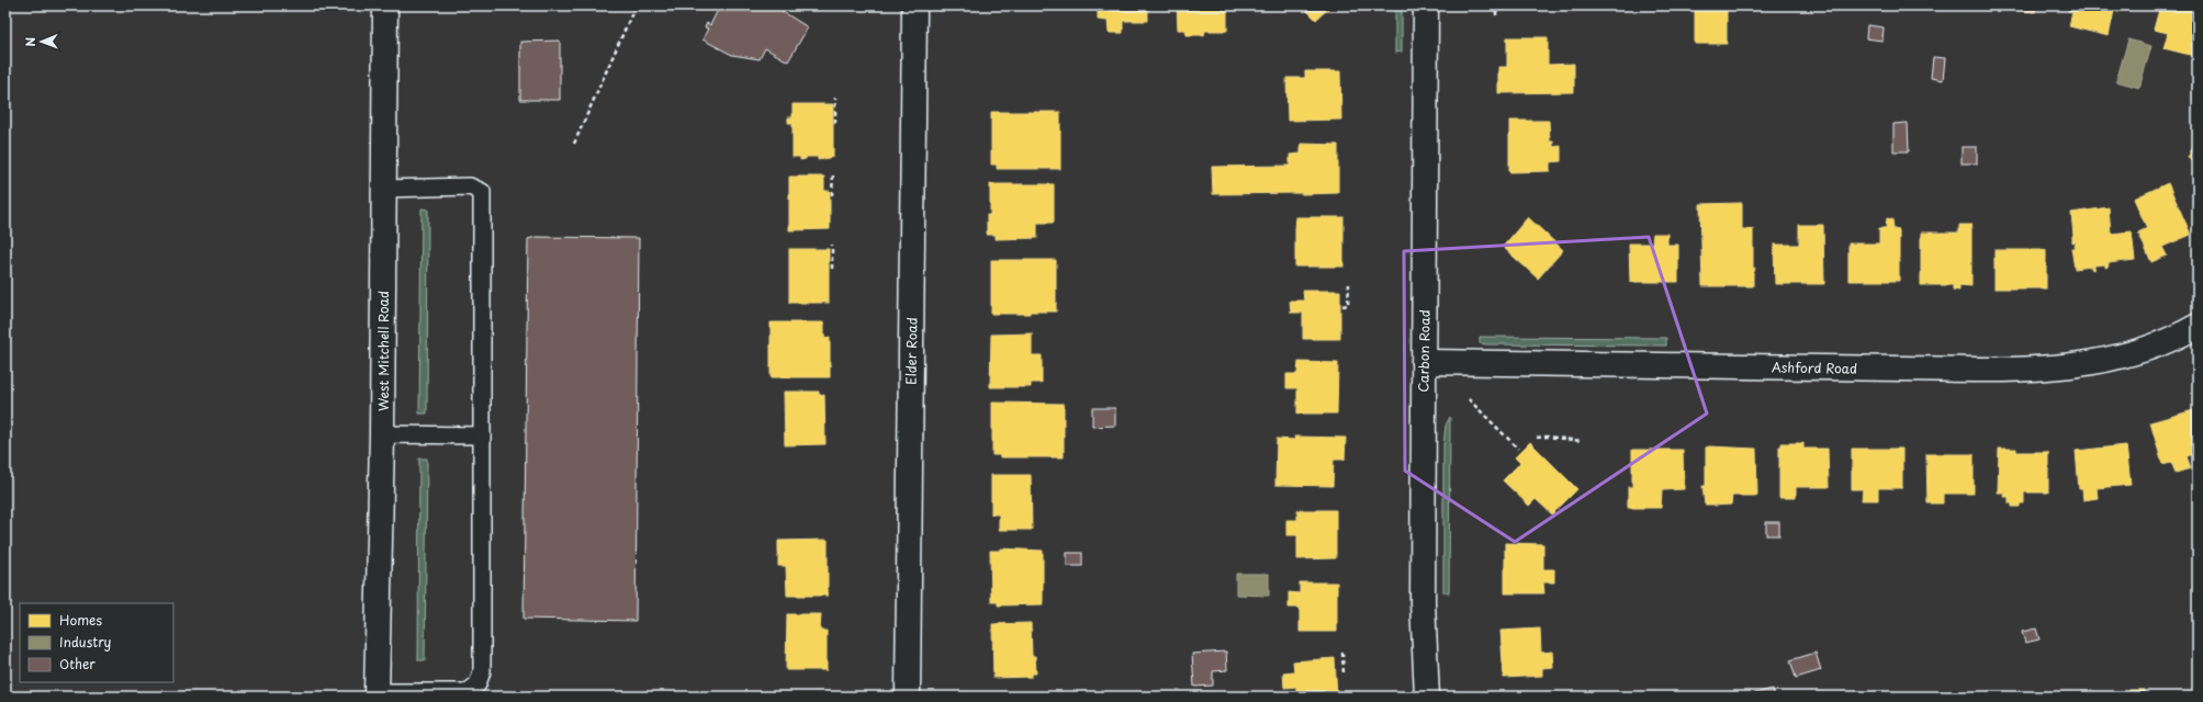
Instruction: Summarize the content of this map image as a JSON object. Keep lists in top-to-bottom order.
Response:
{
  "streets": {
    "street": [
      "West Mitchell Road",
      "Elder Road",
      "Carbon Road",
      "Ashford Road"
    ]
  },
  "crossings": [
    ["Carbon Road", "Ashford Road"]
  ],
  "legend": ["Homes", "Industry", "Other"],
  "north": "left"
}
